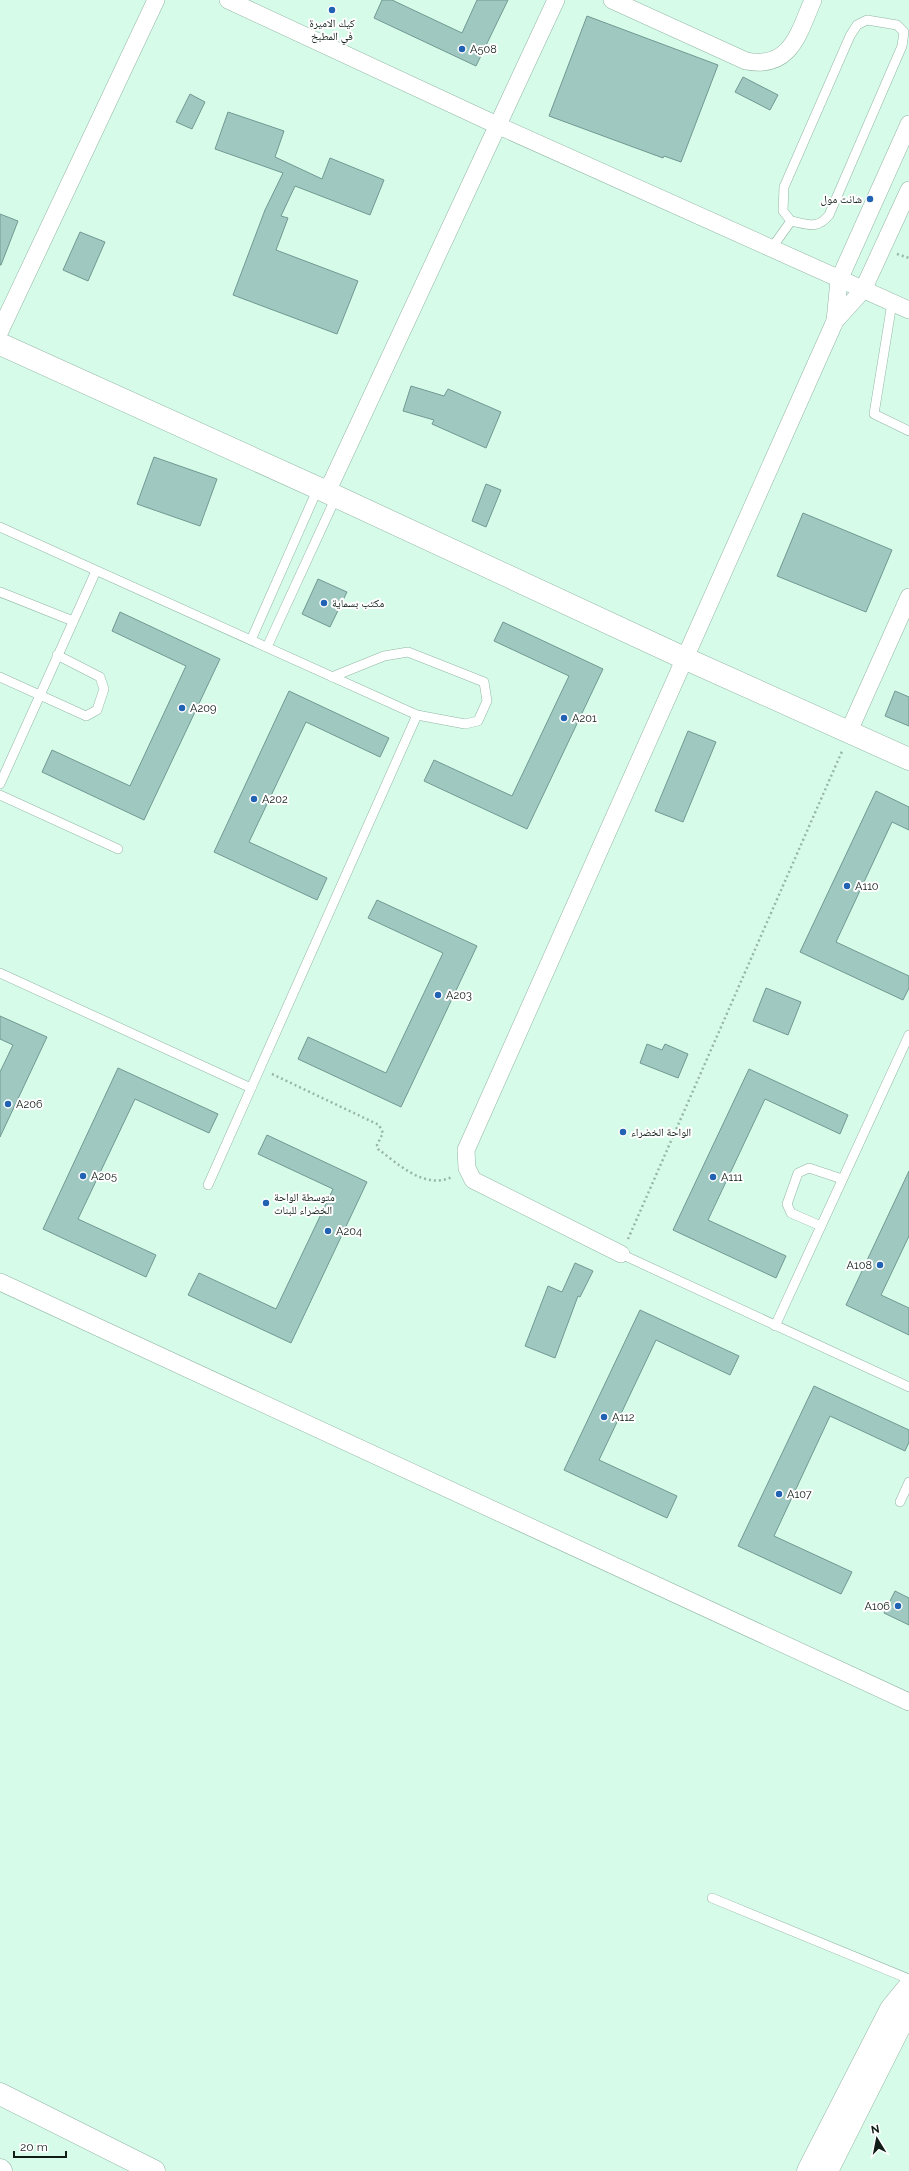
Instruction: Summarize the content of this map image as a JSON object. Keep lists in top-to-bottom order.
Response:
{
  "places": [
    "كيك الاميرة في المطبخ",
    "A508",
    "شانت مول",
    "مكتب بسماية",
    "A209",
    "A201",
    "A202",
    "A110",
    "A203",
    "A206",
    "الواحة الخضراء",
    "A205",
    "A111",
    "متوسطة الواحة الخضراء للبنات",
    "A204",
    "A108",
    "A112",
    "A107",
    "A106"
  ],
  "scale_bar": "20 m",
  "north": "top"
}
